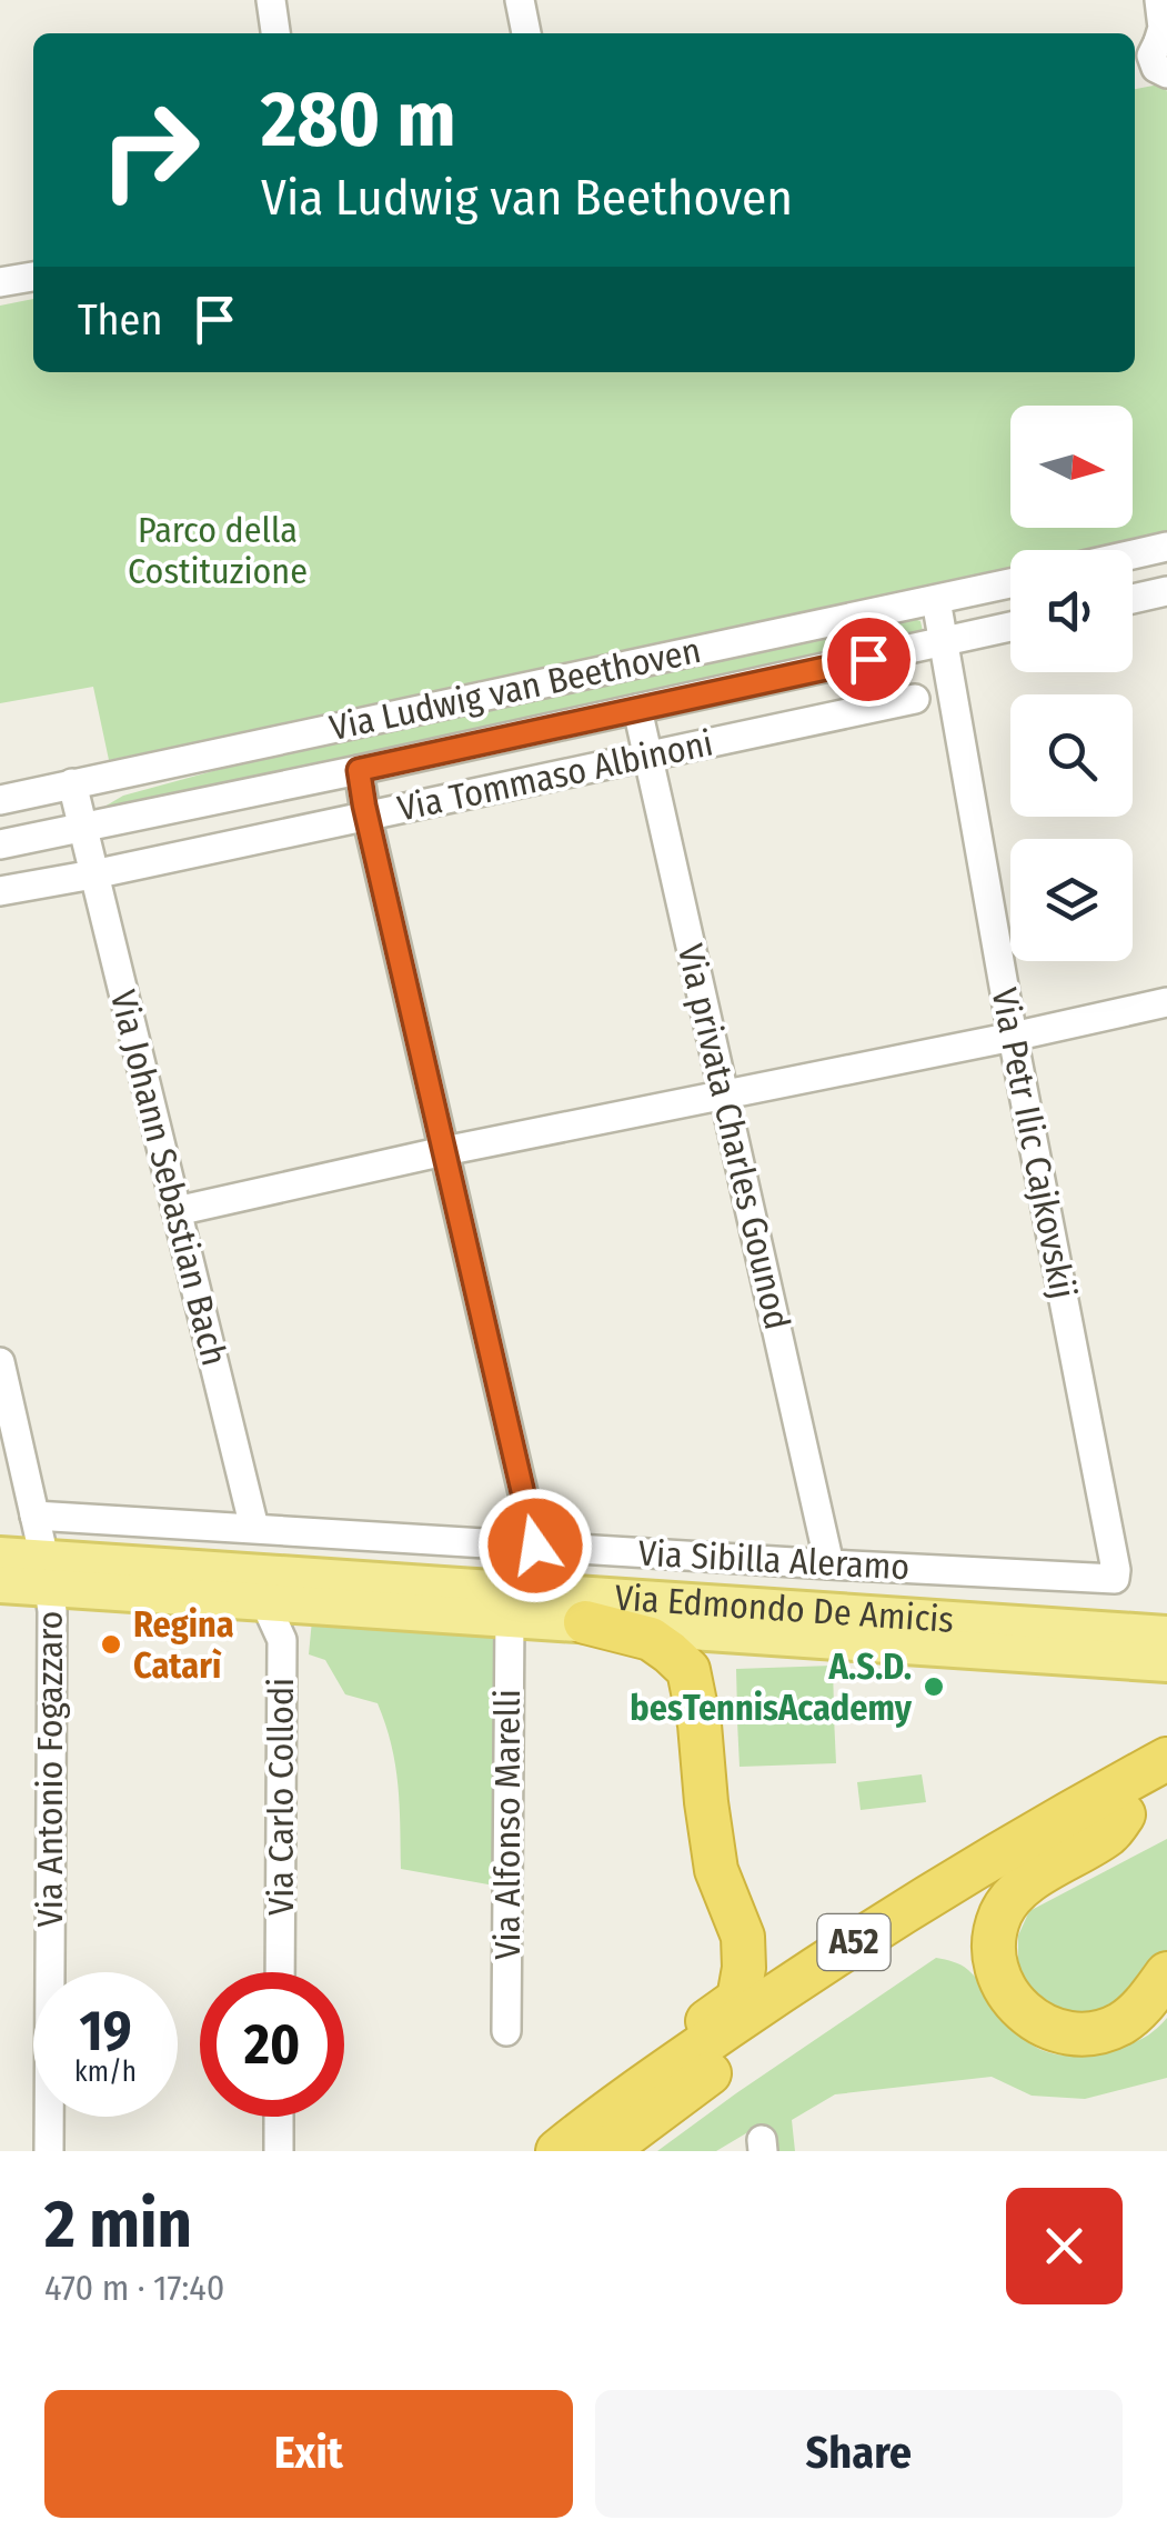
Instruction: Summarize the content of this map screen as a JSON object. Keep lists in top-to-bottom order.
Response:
{
  "streets": {
    "highway": ["A52"],
    "main road": ["Via Edmondo De Amicis"],
    "street": [
      "Via Ludwig van Beethoven",
      "Via Tommaso Albinoni",
      "Via privata Charles Gounod",
      "Via Petr Ilic Cajkovskij",
      "Via Johann Sebastian Bach",
      "Via Sibilla Aleramo",
      "Via Antonio Fogazzaro",
      "Via Carlo Collodi",
      "Via Alfonso Marelli"
    ]
  },
  "crossings": [
    ["Via Ludwig van Beethoven", "Via privata Charles Gounod"],
    ["Via Ludwig van Beethoven", "Via Petr Ilic Cajkovskij"],
    ["Via Ludwig van Beethoven", "Via Johann Sebastian Bach"],
    ["Via Tommaso Albinoni", "Via privata Charles Gounod"],
    ["Via Tommaso Albinoni", "Via Johann Sebastian Bach"],
    ["Via privata Charles Gounod", "Via Sibilla Aleramo"],
    ["Via Petr Ilic Cajkovskij", "Via Sibilla Aleramo"],
    ["Via Johann Sebastian Bach", "Via Sibilla Aleramo"],
    ["Via Sibilla Aleramo", "Via Antonio Fogazzaro"],
    ["Via Edmondo De Amicis", "Via Antonio Fogazzaro"],
    ["Via Edmondo De Amicis", "Via Carlo Collodi"],
    ["Via Edmondo De Amicis", "Via Alfonso Marelli"]
  ],
  "parks": ["Parco della Costituzione"],
  "places": ["Regina Catarì", "A.S.D. besTennisAcademy"],
  "north": "right",
  "page": {
    "turn": ["280 m", "Via Ludwig van Beethoven"],
    "then": "Then",
    "speed": "19 km/h",
    "limit": "20",
    "heading": ["2 min", "470 m · 17:40"],
    "buttons": ["Exit", "Share"]
  }
}
